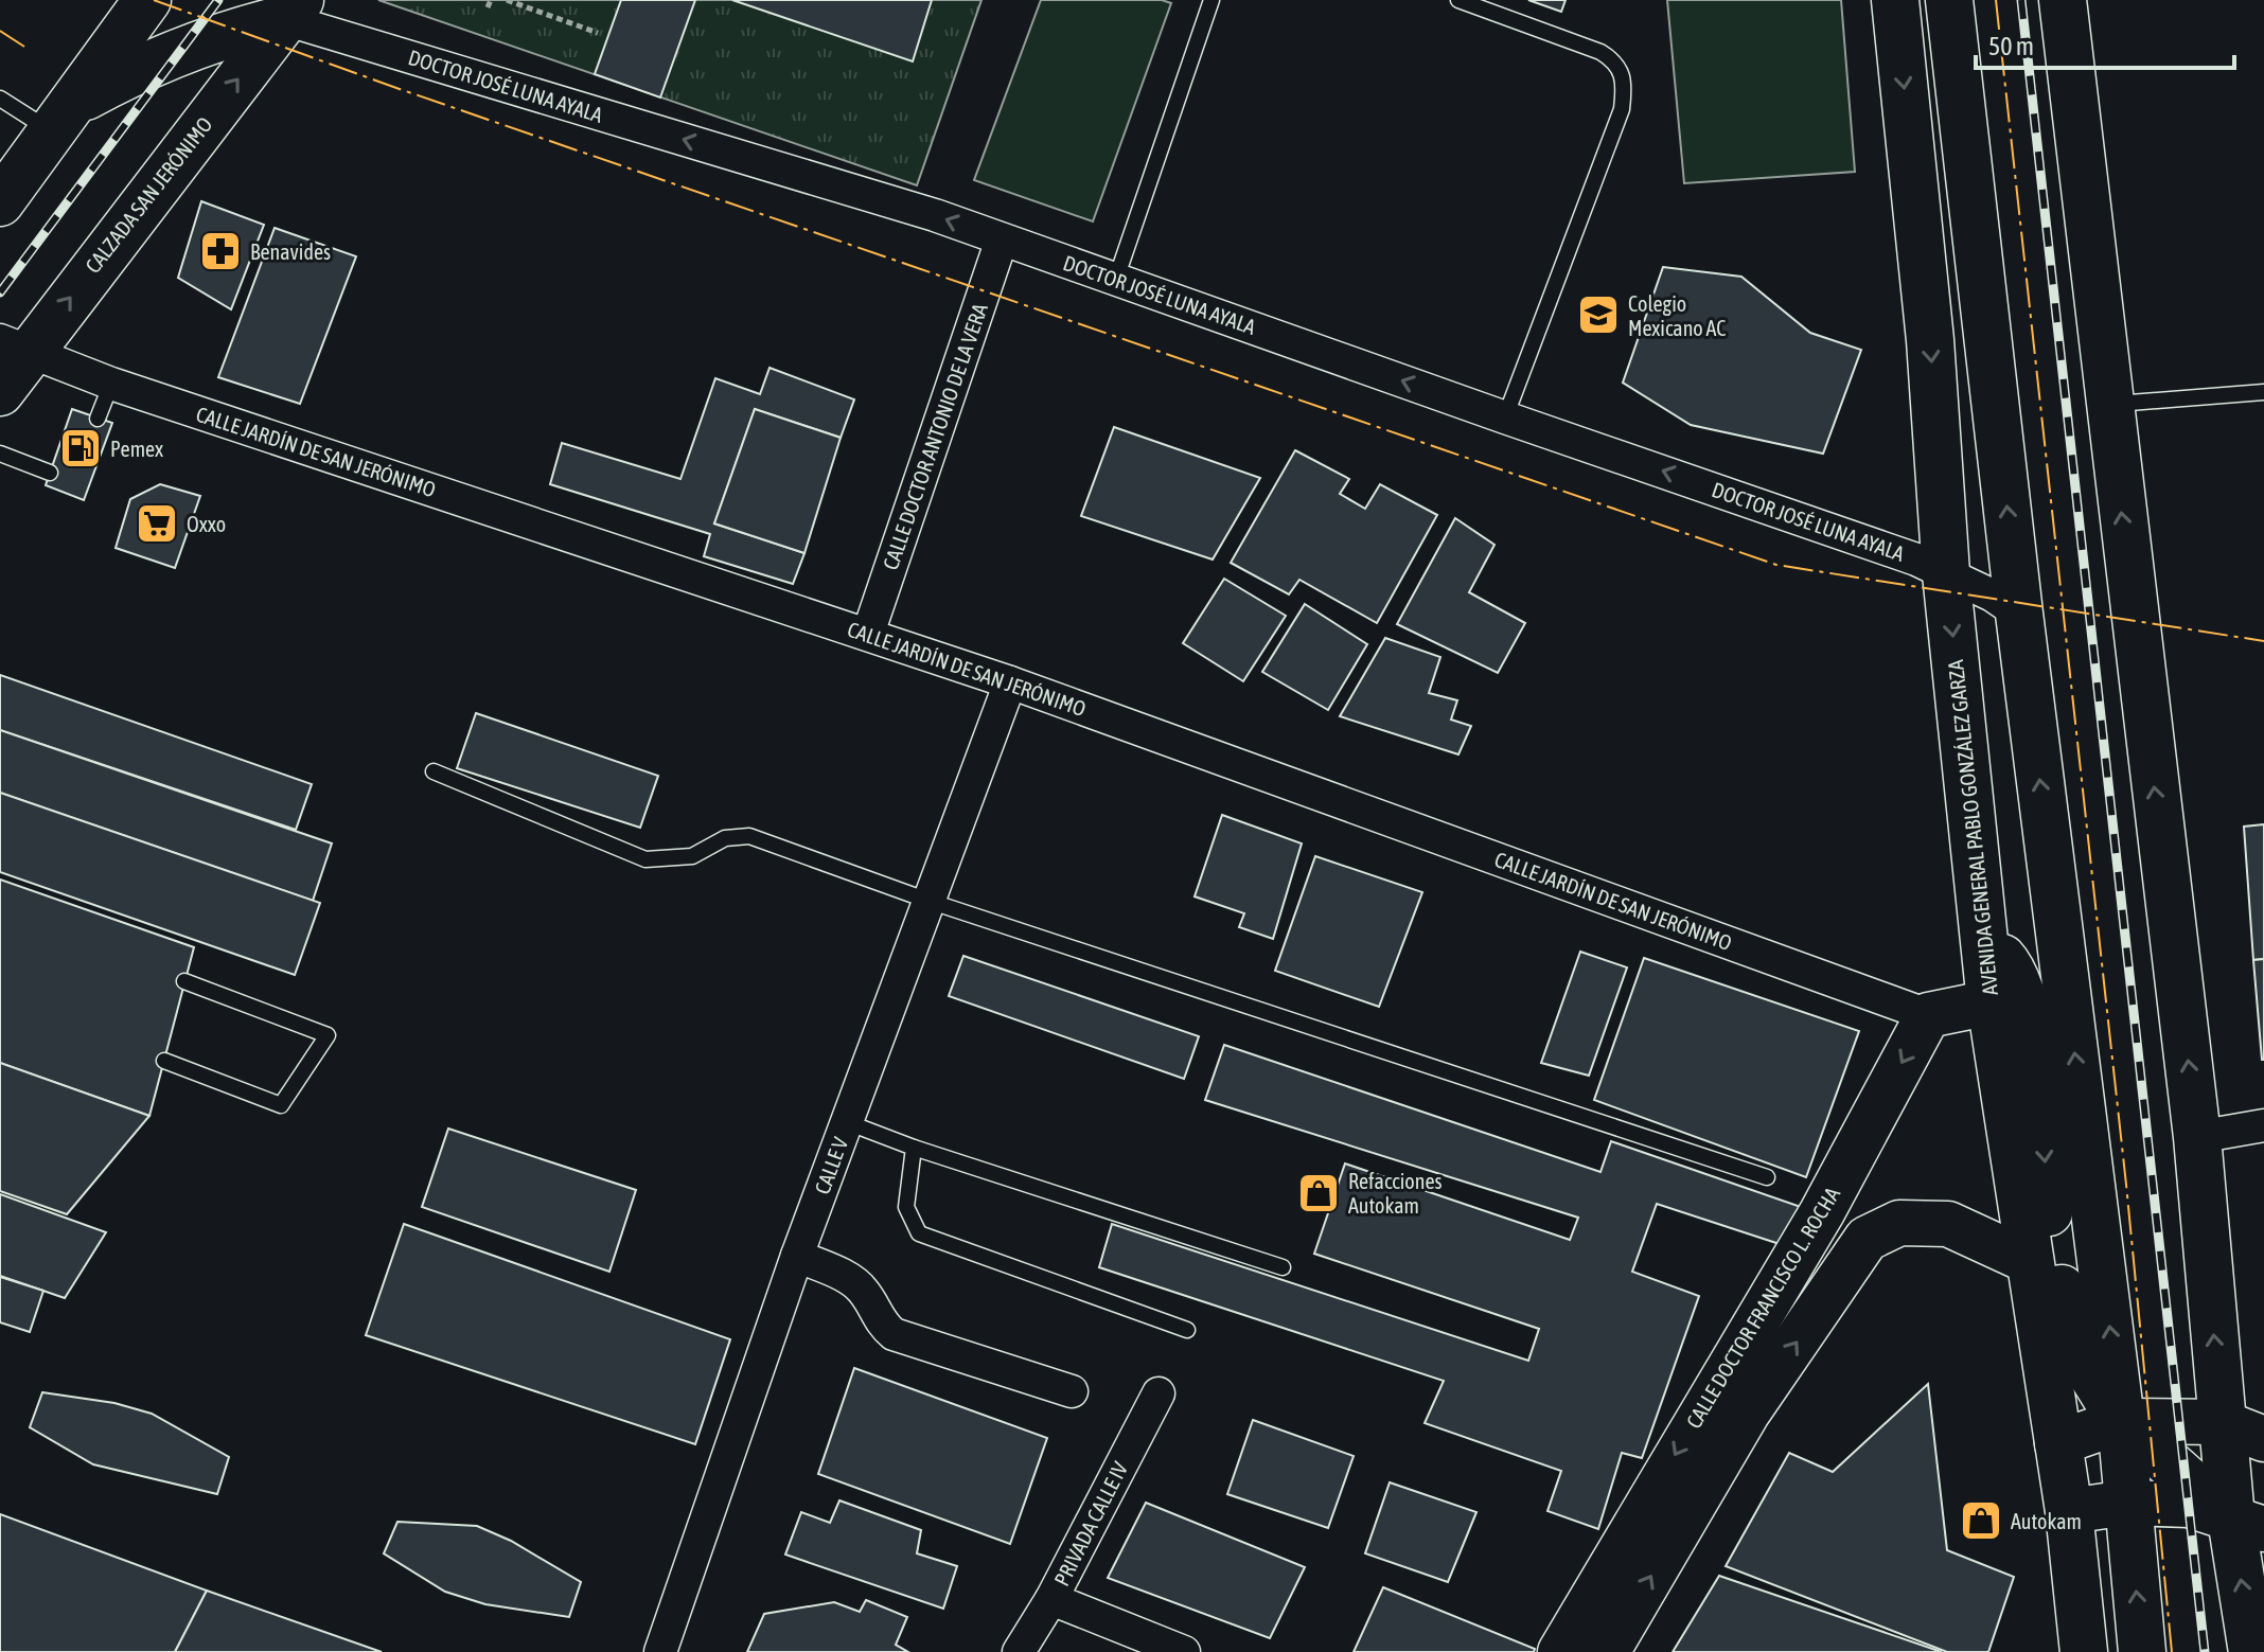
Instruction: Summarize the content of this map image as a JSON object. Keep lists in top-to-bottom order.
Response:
{
  "streets": {
    "main road": ["CALZADA SAN JERÓNIMO", "AVENIDA GENERAL PABLO GONZÁLEZ GARZA"],
    "street": [
      "DOCTOR JOSÉ LUNA AYALA",
      "CALLE DOCTOR ANTONIO DE LA VERA",
      "CALLE JARDÍN DE SAN JERÓNIMO",
      "CALLE V",
      "CALLE DOCTOR FRANCISCO L. ROCHA",
      "PRIVADA CALLE IV"
    ]
  },
  "crossings": [
    ["DOCTOR JOSÉ LUNA AYALA", "CALZADA SAN JERÓNIMO"],
    ["DOCTOR JOSÉ LUNA AYALA", "CALLE DOCTOR ANTONIO DE LA VERA"],
    ["DOCTOR JOSÉ LUNA AYALA", "AVENIDA GENERAL PABLO GONZÁLEZ GARZA"],
    ["CALZADA SAN JERÓNIMO", "CALLE JARDÍN DE SAN JERÓNIMO"],
    ["CALLE DOCTOR ANTONIO DE LA VERA", "CALLE JARDÍN DE SAN JERÓNIMO"],
    ["CALLE JARDÍN DE SAN JERÓNIMO", "CALLE V"],
    ["CALLE JARDÍN DE SAN JERÓNIMO", "CALLE DOCTOR FRANCISCO L. ROCHA"]
  ],
  "one_way": ["DOCTOR JOSÉ LUNA AYALA"],
  "places": {
    "pharmacy": ["Benavides"],
    "school or university": ["Colegio Mexicano AC"],
    "fuel station": ["Pemex"],
    "supermarket": ["Oxxo"],
    "shop": ["Refacciones Autokam", "Autokam"]
  },
  "scale_bar": "50 m"
}
